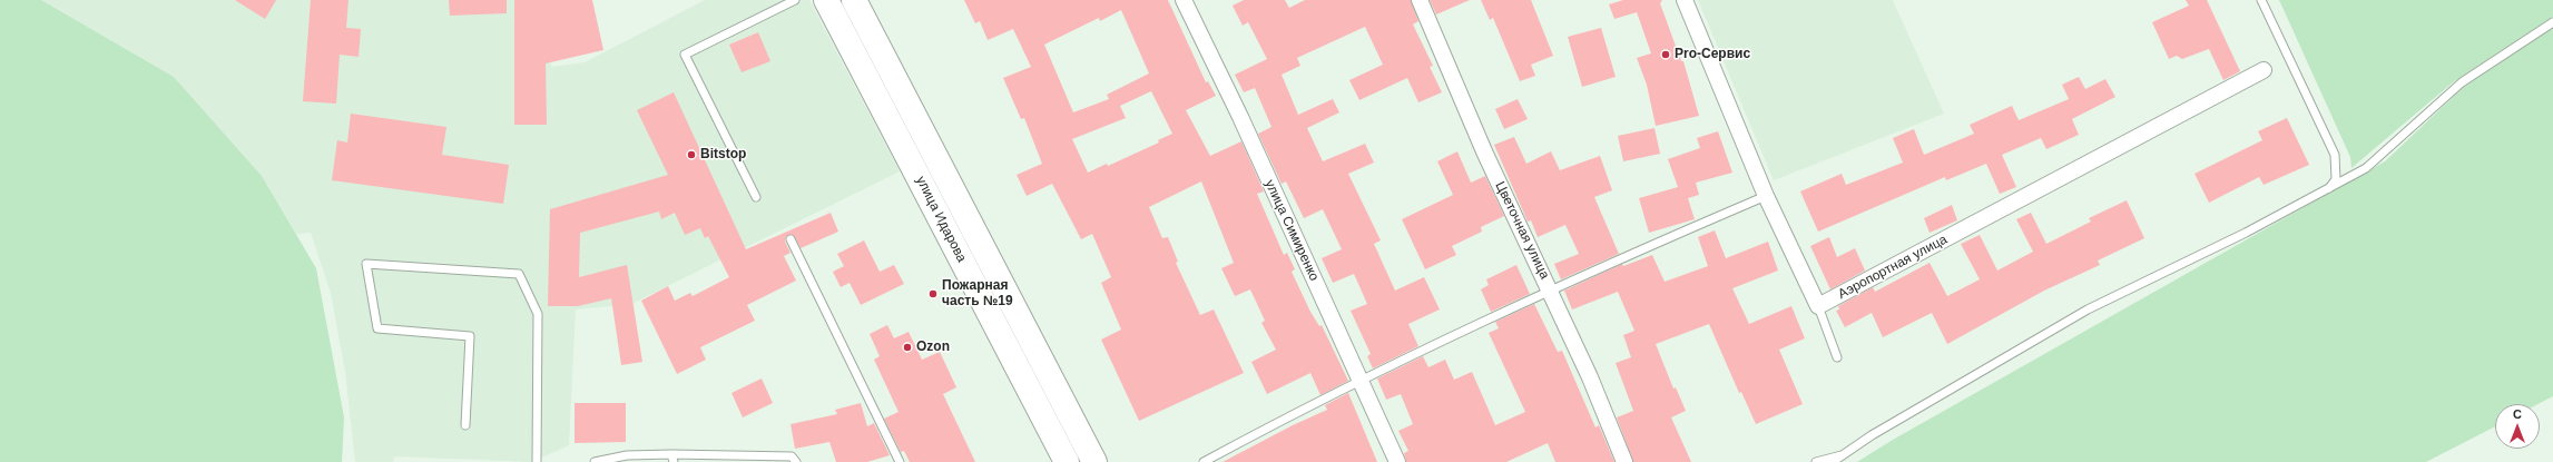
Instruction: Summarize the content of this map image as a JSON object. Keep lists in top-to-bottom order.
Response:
{
  "streets": {
    "main road": ["улица Идарова"],
    "street": ["улица Симиренко", "Цветочная улица", "Аэропортная улица"]
  },
  "places": [
    "Pro-Сервис",
    "Bitstop",
    "Пожарная часть №19",
    "Ozon"
  ],
  "north": "top"
}
